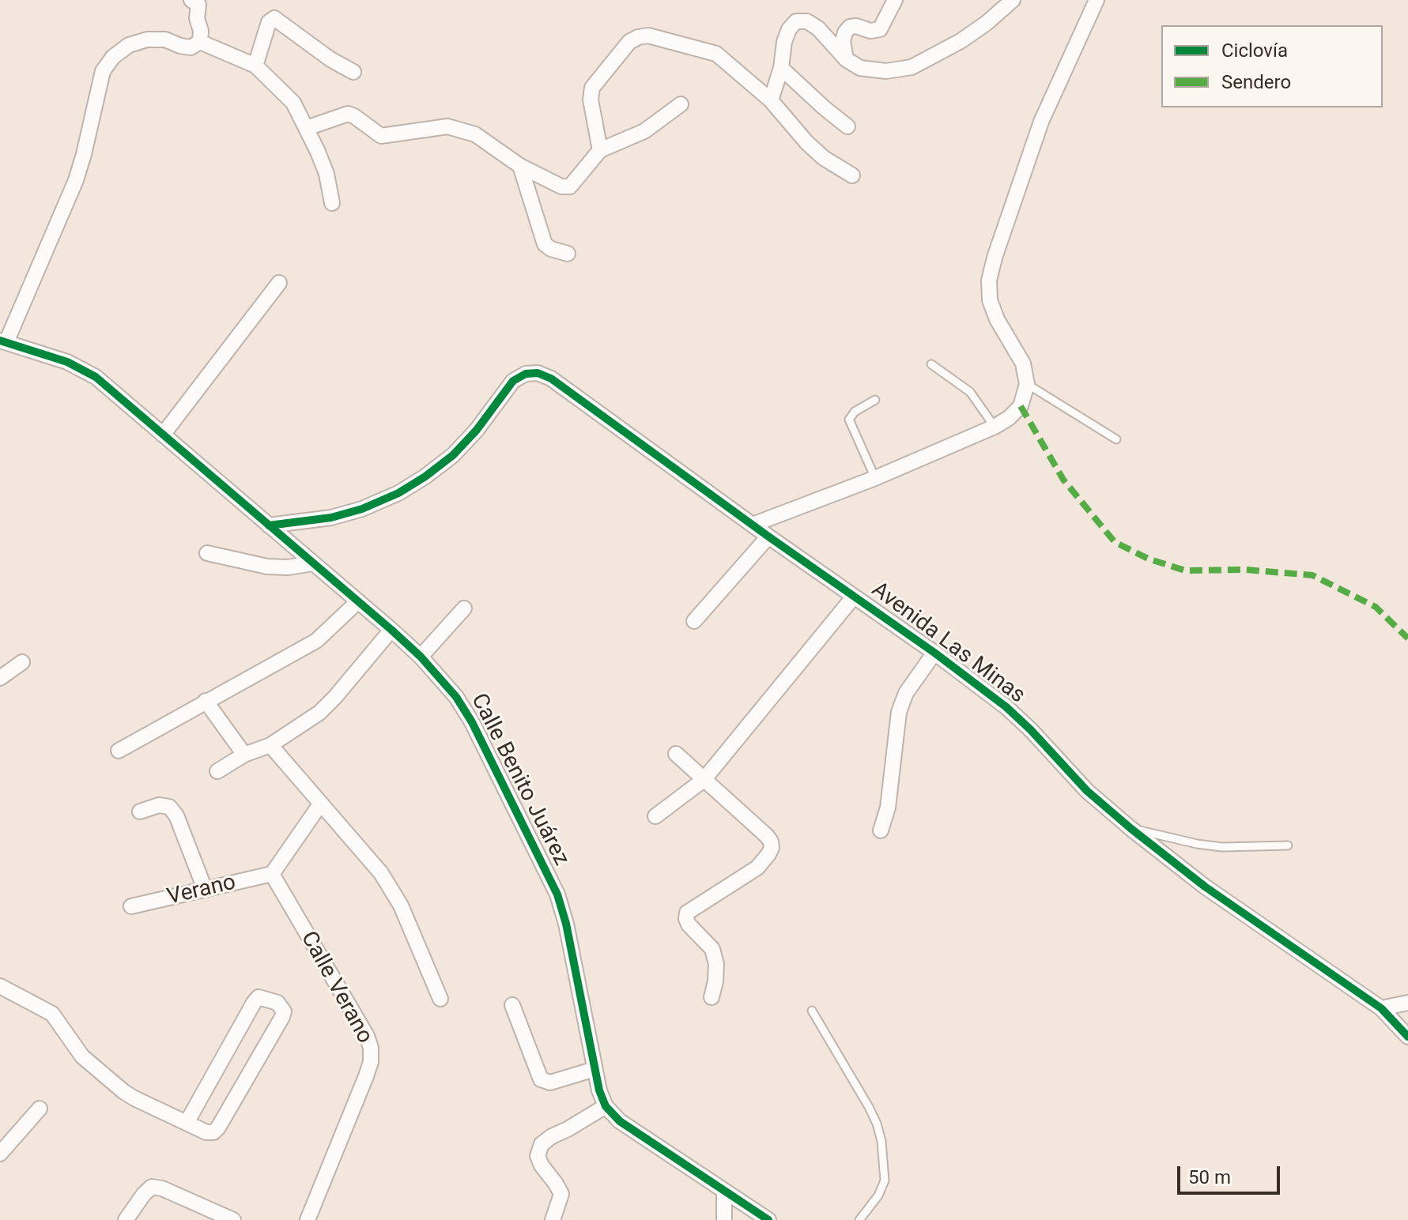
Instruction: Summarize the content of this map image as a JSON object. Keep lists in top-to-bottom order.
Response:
{
  "streets": {
    "street": [
      "Avenida Las Minas",
      "Calle Benito Juárez",
      "Verano",
      "Calle Verano"
    ]
  },
  "crossings": [
    ["Avenida Las Minas", "Calle Benito Juárez"],
    ["Verano", "Calle Verano"]
  ],
  "legend": ["Ciclovía", "Sendero"],
  "scale_bar": "50 m"
}
